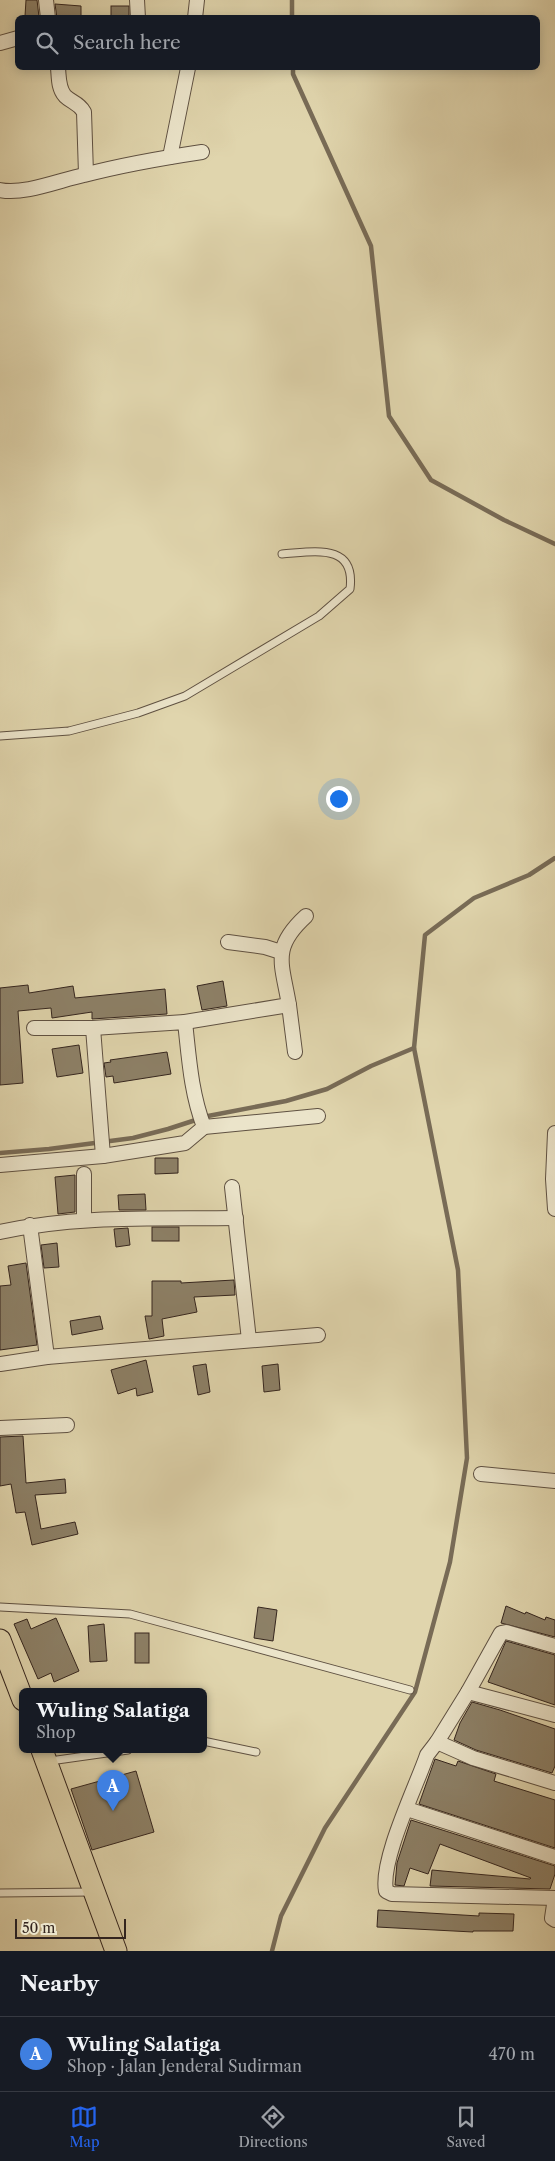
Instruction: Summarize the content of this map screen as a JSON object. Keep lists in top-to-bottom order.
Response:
{
  "scale_bar": "50 m",
  "page": {
    "search": "Search here",
    "popup": ["Wuling Salatiga", "Shop"],
    "pins": "A",
    "scale": "50 m",
    "heading": "Nearby",
    "list": [
      {
        "mark": "A",
        "name": "Wuling Salatiga",
        "note": "Shop · Jalan Jenderal Sudirman",
        "value": "470 m"
      }
    ],
    "nav": ["Map", "Directions", "Saved"]
  }
}
